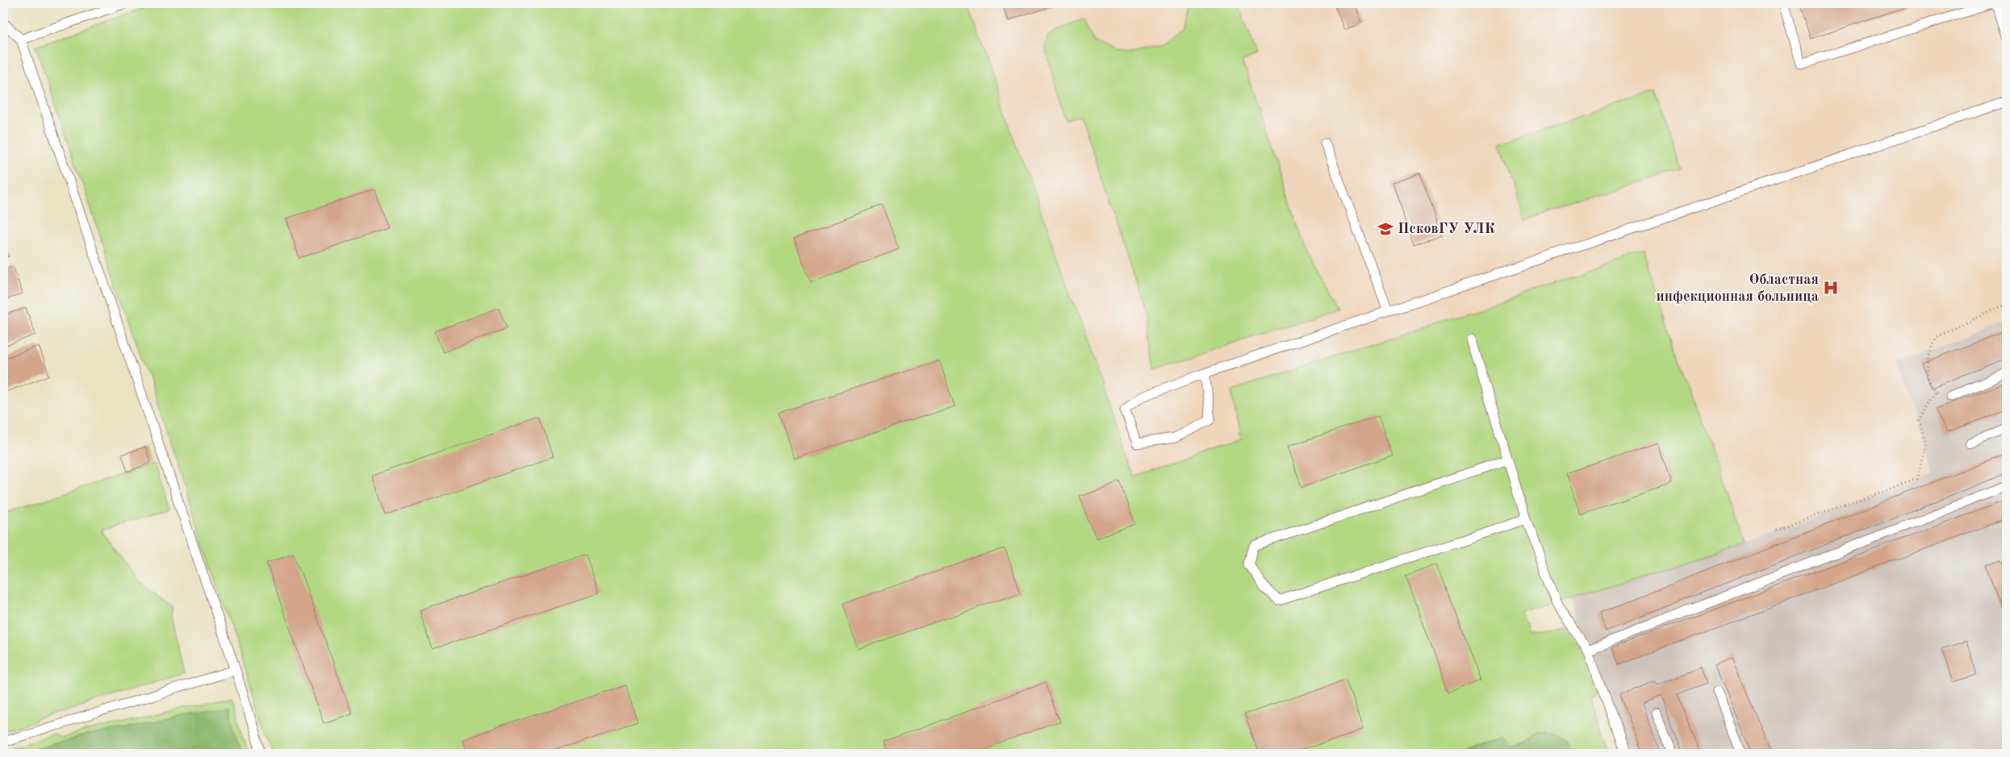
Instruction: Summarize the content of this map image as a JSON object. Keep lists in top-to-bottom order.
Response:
{
  "places": {
    "school or university": ["ПсковГУ УЛК"],
    "hospital": ["Областная инфекционная больница"]
  }
}
